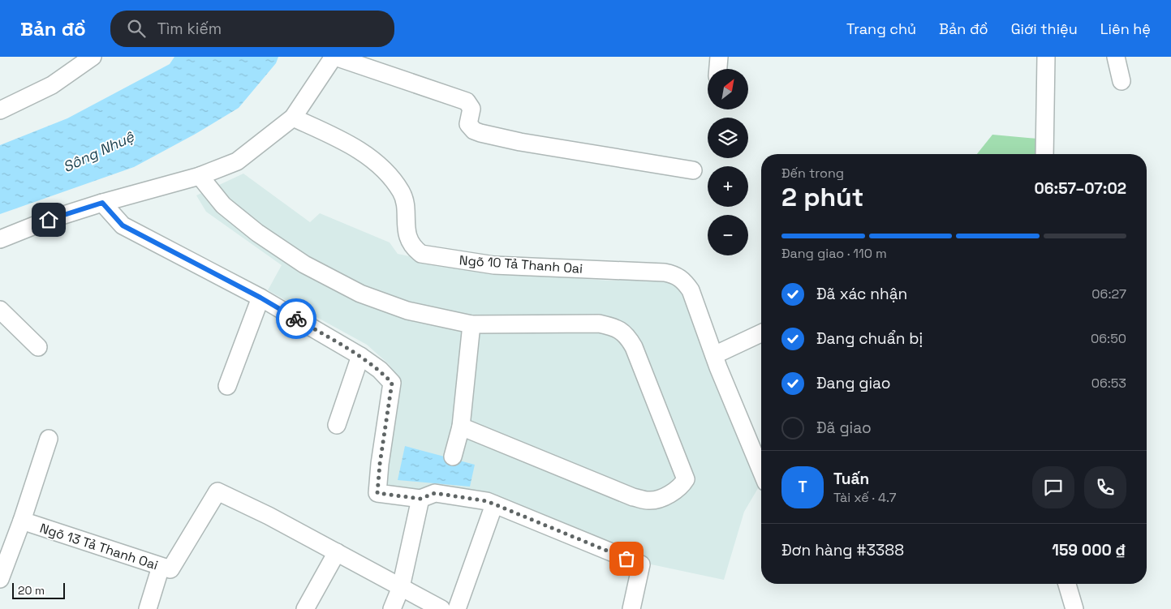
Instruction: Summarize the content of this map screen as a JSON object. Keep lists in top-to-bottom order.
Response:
{
  "streets": {
    "street": ["Ngõ 10 Tả Thanh Oai", "Ngõ 13 Tả Thanh Oai"]
  },
  "water": ["Sông Nhuệ"],
  "scale_bar": "20 m",
  "north": "top right",
  "page": {
    "header": "Bản đồ",
    "search": "Tìm kiếm",
    "nav": [
      "Trang chủ",
      "Bản đồ",
      "Giới thiệu",
      "Liên hệ"
    ],
    "map_buttons": ["+", "−"],
    "heading": ["2 phút", "Đến trong", "06:57–07:02"],
    "panel": [
      "Tuấn",
      "Tài xế · 4.7",
      "Đơn hàng #3388",
      "159 000 ₫"
    ],
    "bar": "Đang giao · 110 m",
    "list": [
      ["Đã xác nhận", "06:27"],
      ["Đang chuẩn bị", "06:50"],
      ["Đang giao", "06:53"],
      "Đã giao"
    ],
    "round": "T",
    "scale": "20 m"
  }
}
